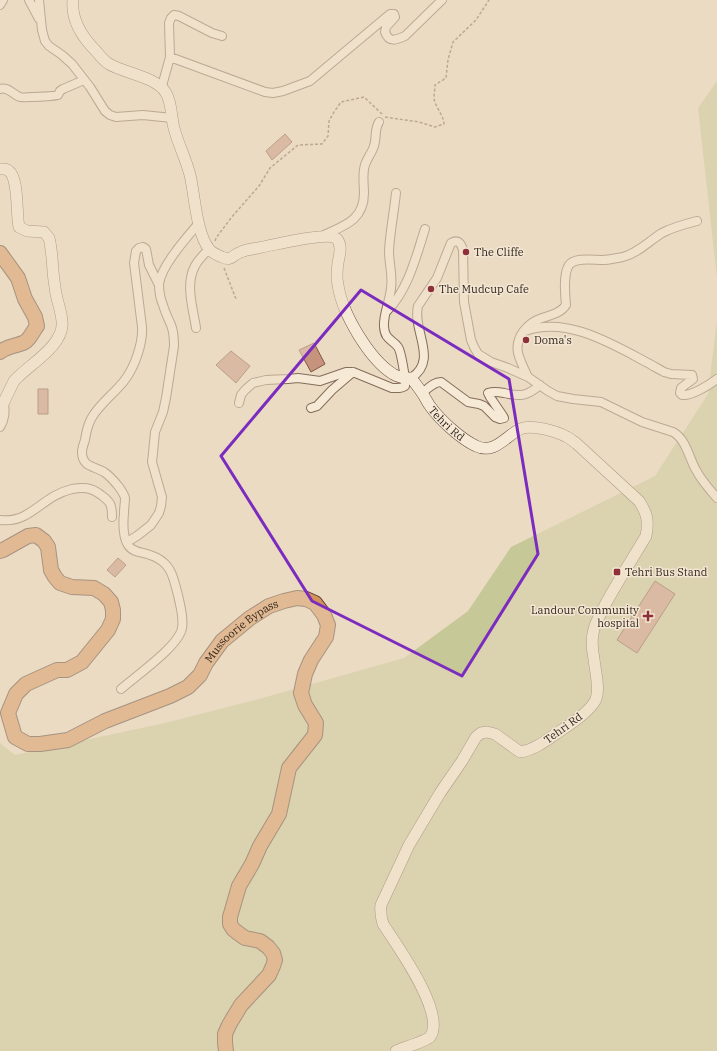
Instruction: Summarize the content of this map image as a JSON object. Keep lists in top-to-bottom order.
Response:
{
  "streets": {
    "highway": ["Mussoorie Bypass"],
    "street": ["Tehri Rd"]
  },
  "places": {
    "other": ["The Cliffe", "The Mudcup Cafe", "Doma's"],
    "transit": ["Tehri Bus Stand"],
    "health": ["Landour Community hospital"]
  }
}
